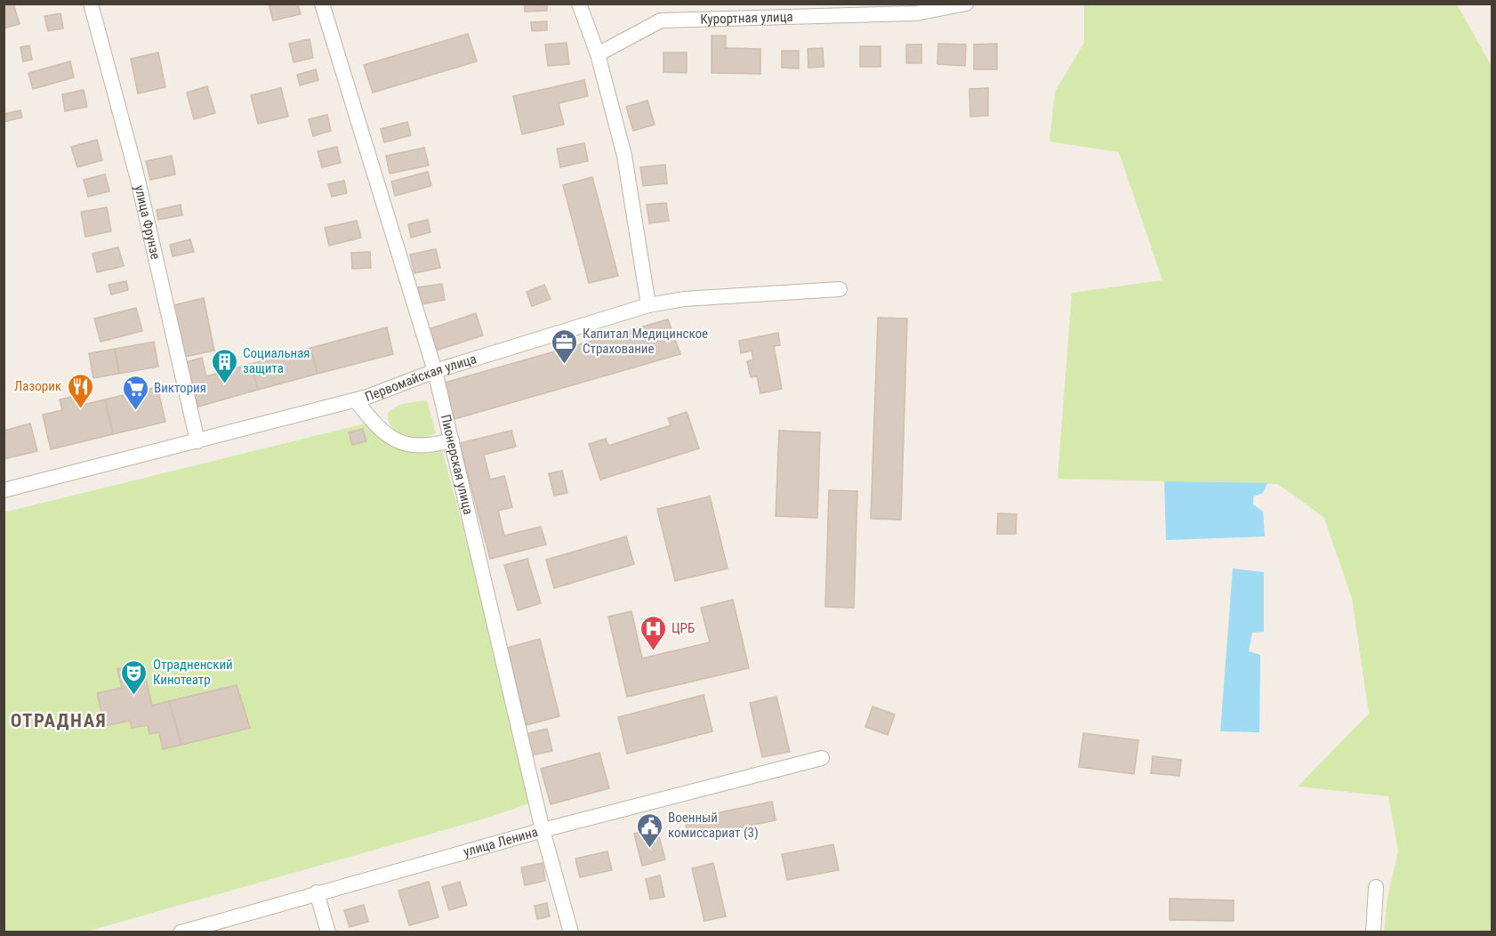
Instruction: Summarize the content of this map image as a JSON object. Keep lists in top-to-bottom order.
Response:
{
  "streets": {
    "street": [
      "Курортная улица",
      "улица Фрунзе",
      "Первомайская улица",
      "Пионерская улица",
      "улица Ленина"
    ]
  },
  "crossings": [
    ["улица Фрунзе", "Первомайская улица"],
    ["Первомайская улица", "Пионерская улица"],
    ["Пионерская улица", "улица Ленина"]
  ],
  "districts": ["ОТРАДНАЯ"],
  "places": {
    "office": ["Капитал Медицинское Страхование"],
    "building": ["Социальная защита"],
    "restaurant": ["Лазорик"],
    "supermarket": ["Виктория"],
    "hospital": ["ЦРБ"],
    "theatre": ["Отрадненский Кинотеатр"],
    "public building": ["Военный комиссариат (3)"]
  }
}
